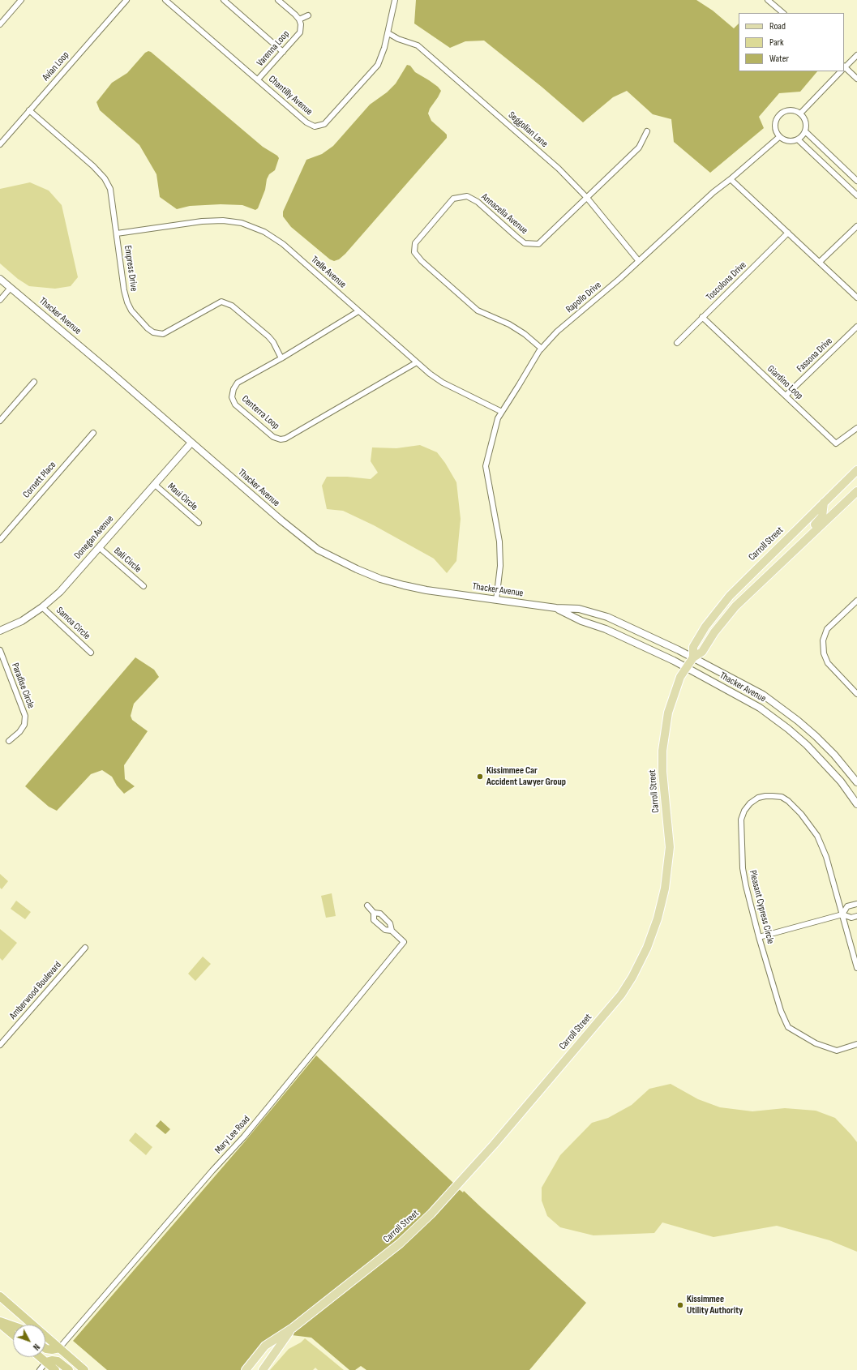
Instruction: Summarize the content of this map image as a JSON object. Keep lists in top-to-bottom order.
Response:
{
  "streets": {
    "main road": ["Carroll Street"],
    "street": [
      "Varenna Loop",
      "Avian Loop",
      "Chantilly Avenue",
      "Seggolian Lane",
      "Annacella Avenue",
      "Empress Drive",
      "Trelle Avenue",
      "Toscolona Drive",
      "Rapollo Drive",
      "Thacker Avenue",
      "Fassona Drive",
      "Giardino Loop",
      "Centerra Loop",
      "Cornett Place",
      "Maui Circle",
      "Donegan Avenue",
      "Bali Circle",
      "Samoa Circle",
      "Paradise Circle",
      "Pleasant Cypress Circle",
      "Amberwood Boulevard",
      "Mary Lee Road"
    ]
  },
  "crossings": [
    ["Varenna Loop", "Chantilly Avenue"],
    ["Avian Loop", "Empress Drive"],
    ["Chantilly Avenue", "Seggolian Lane"],
    ["Seggolian Lane", "Annacella Avenue"],
    ["Seggolian Lane", "Rapollo Drive"],
    ["Annacella Avenue", "Rapollo Drive"],
    ["Empress Drive", "Trelle Avenue"],
    ["Empress Drive", "Centerra Loop"],
    ["Trelle Avenue", "Rapollo Drive"],
    ["Trelle Avenue", "Centerra Loop"],
    ["Toscolona Drive", "Giardino Loop"],
    ["Rapollo Drive", "Thacker Avenue"],
    ["Thacker Avenue", "Donegan Avenue"],
    ["Thacker Avenue", "Carroll Street"],
    ["Fassona Drive", "Giardino Loop"],
    ["Maui Circle", "Donegan Avenue"],
    ["Donegan Avenue", "Bali Circle"],
    ["Donegan Avenue", "Samoa Circle"]
  ],
  "places": ["Kissimmee Car Accident Lawyer Group", "Kissimmee Utility Authority"],
  "legend": ["Road", "Park", "Water"],
  "north": "bottom right"
}
